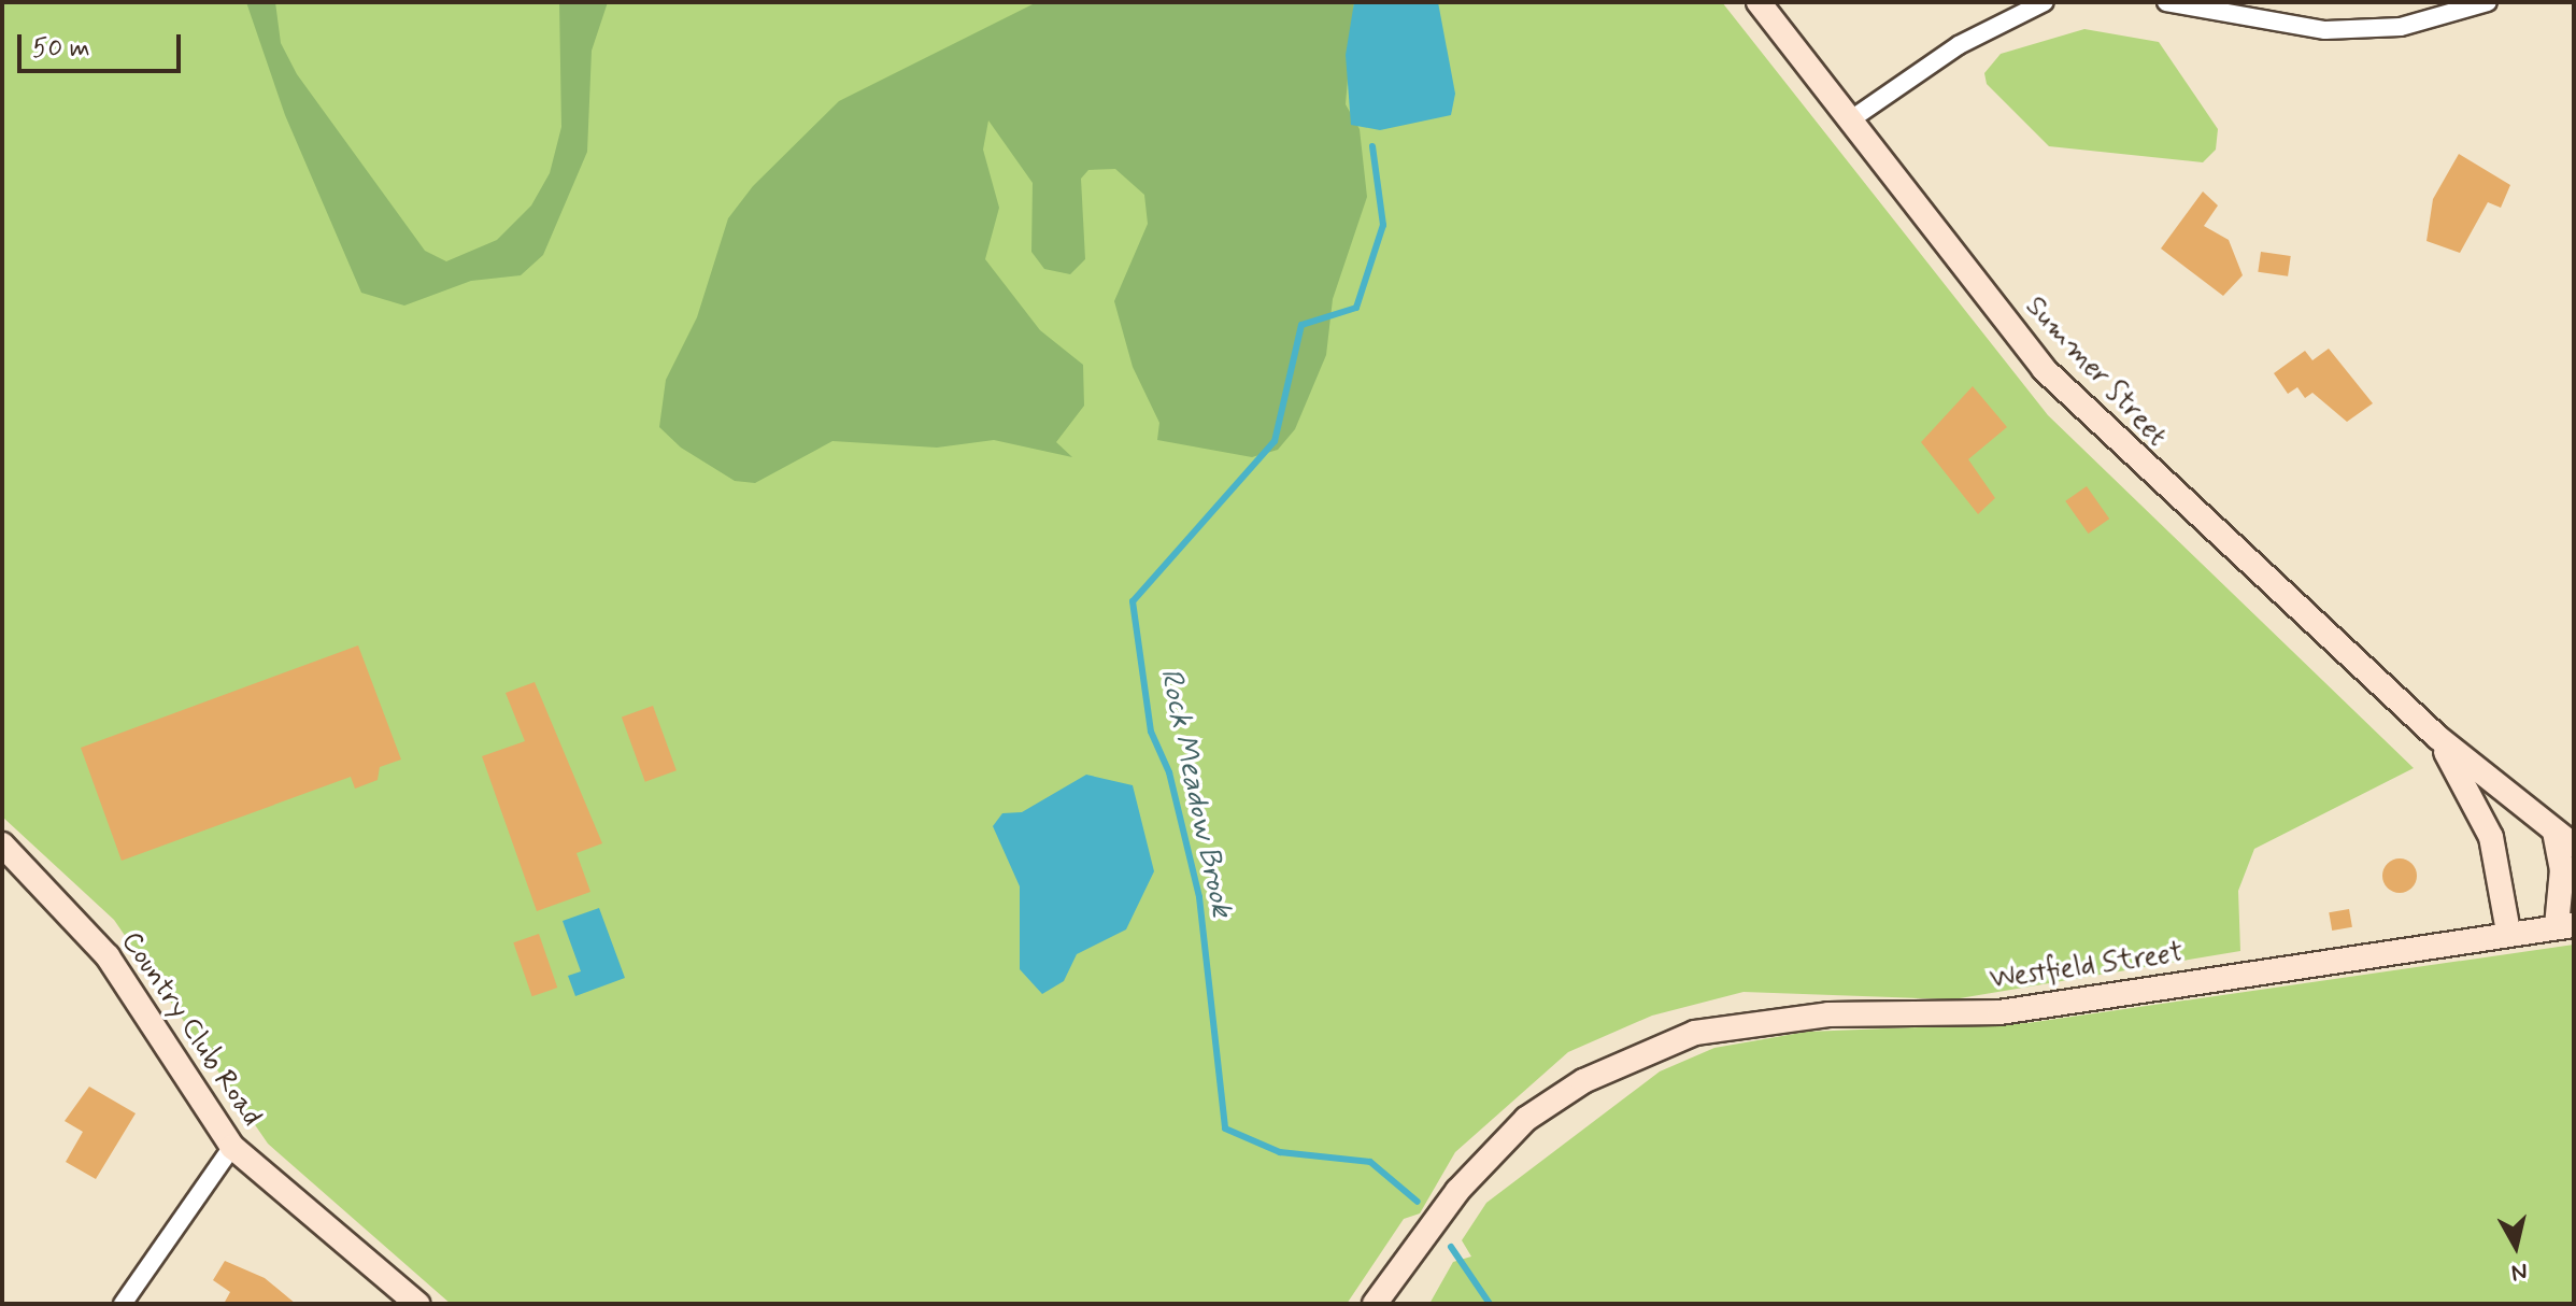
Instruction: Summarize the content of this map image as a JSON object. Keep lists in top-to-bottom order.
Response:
{
  "streets": {
    "street": ["Summer Street", "Westfield Street", "Country Club Road"]
  },
  "crossings": [
    ["Summer Street", "Westfield Street"]
  ],
  "water": ["Rock Meadow Brook"],
  "scale_bar": "50 m",
  "north": "bottom"
}
